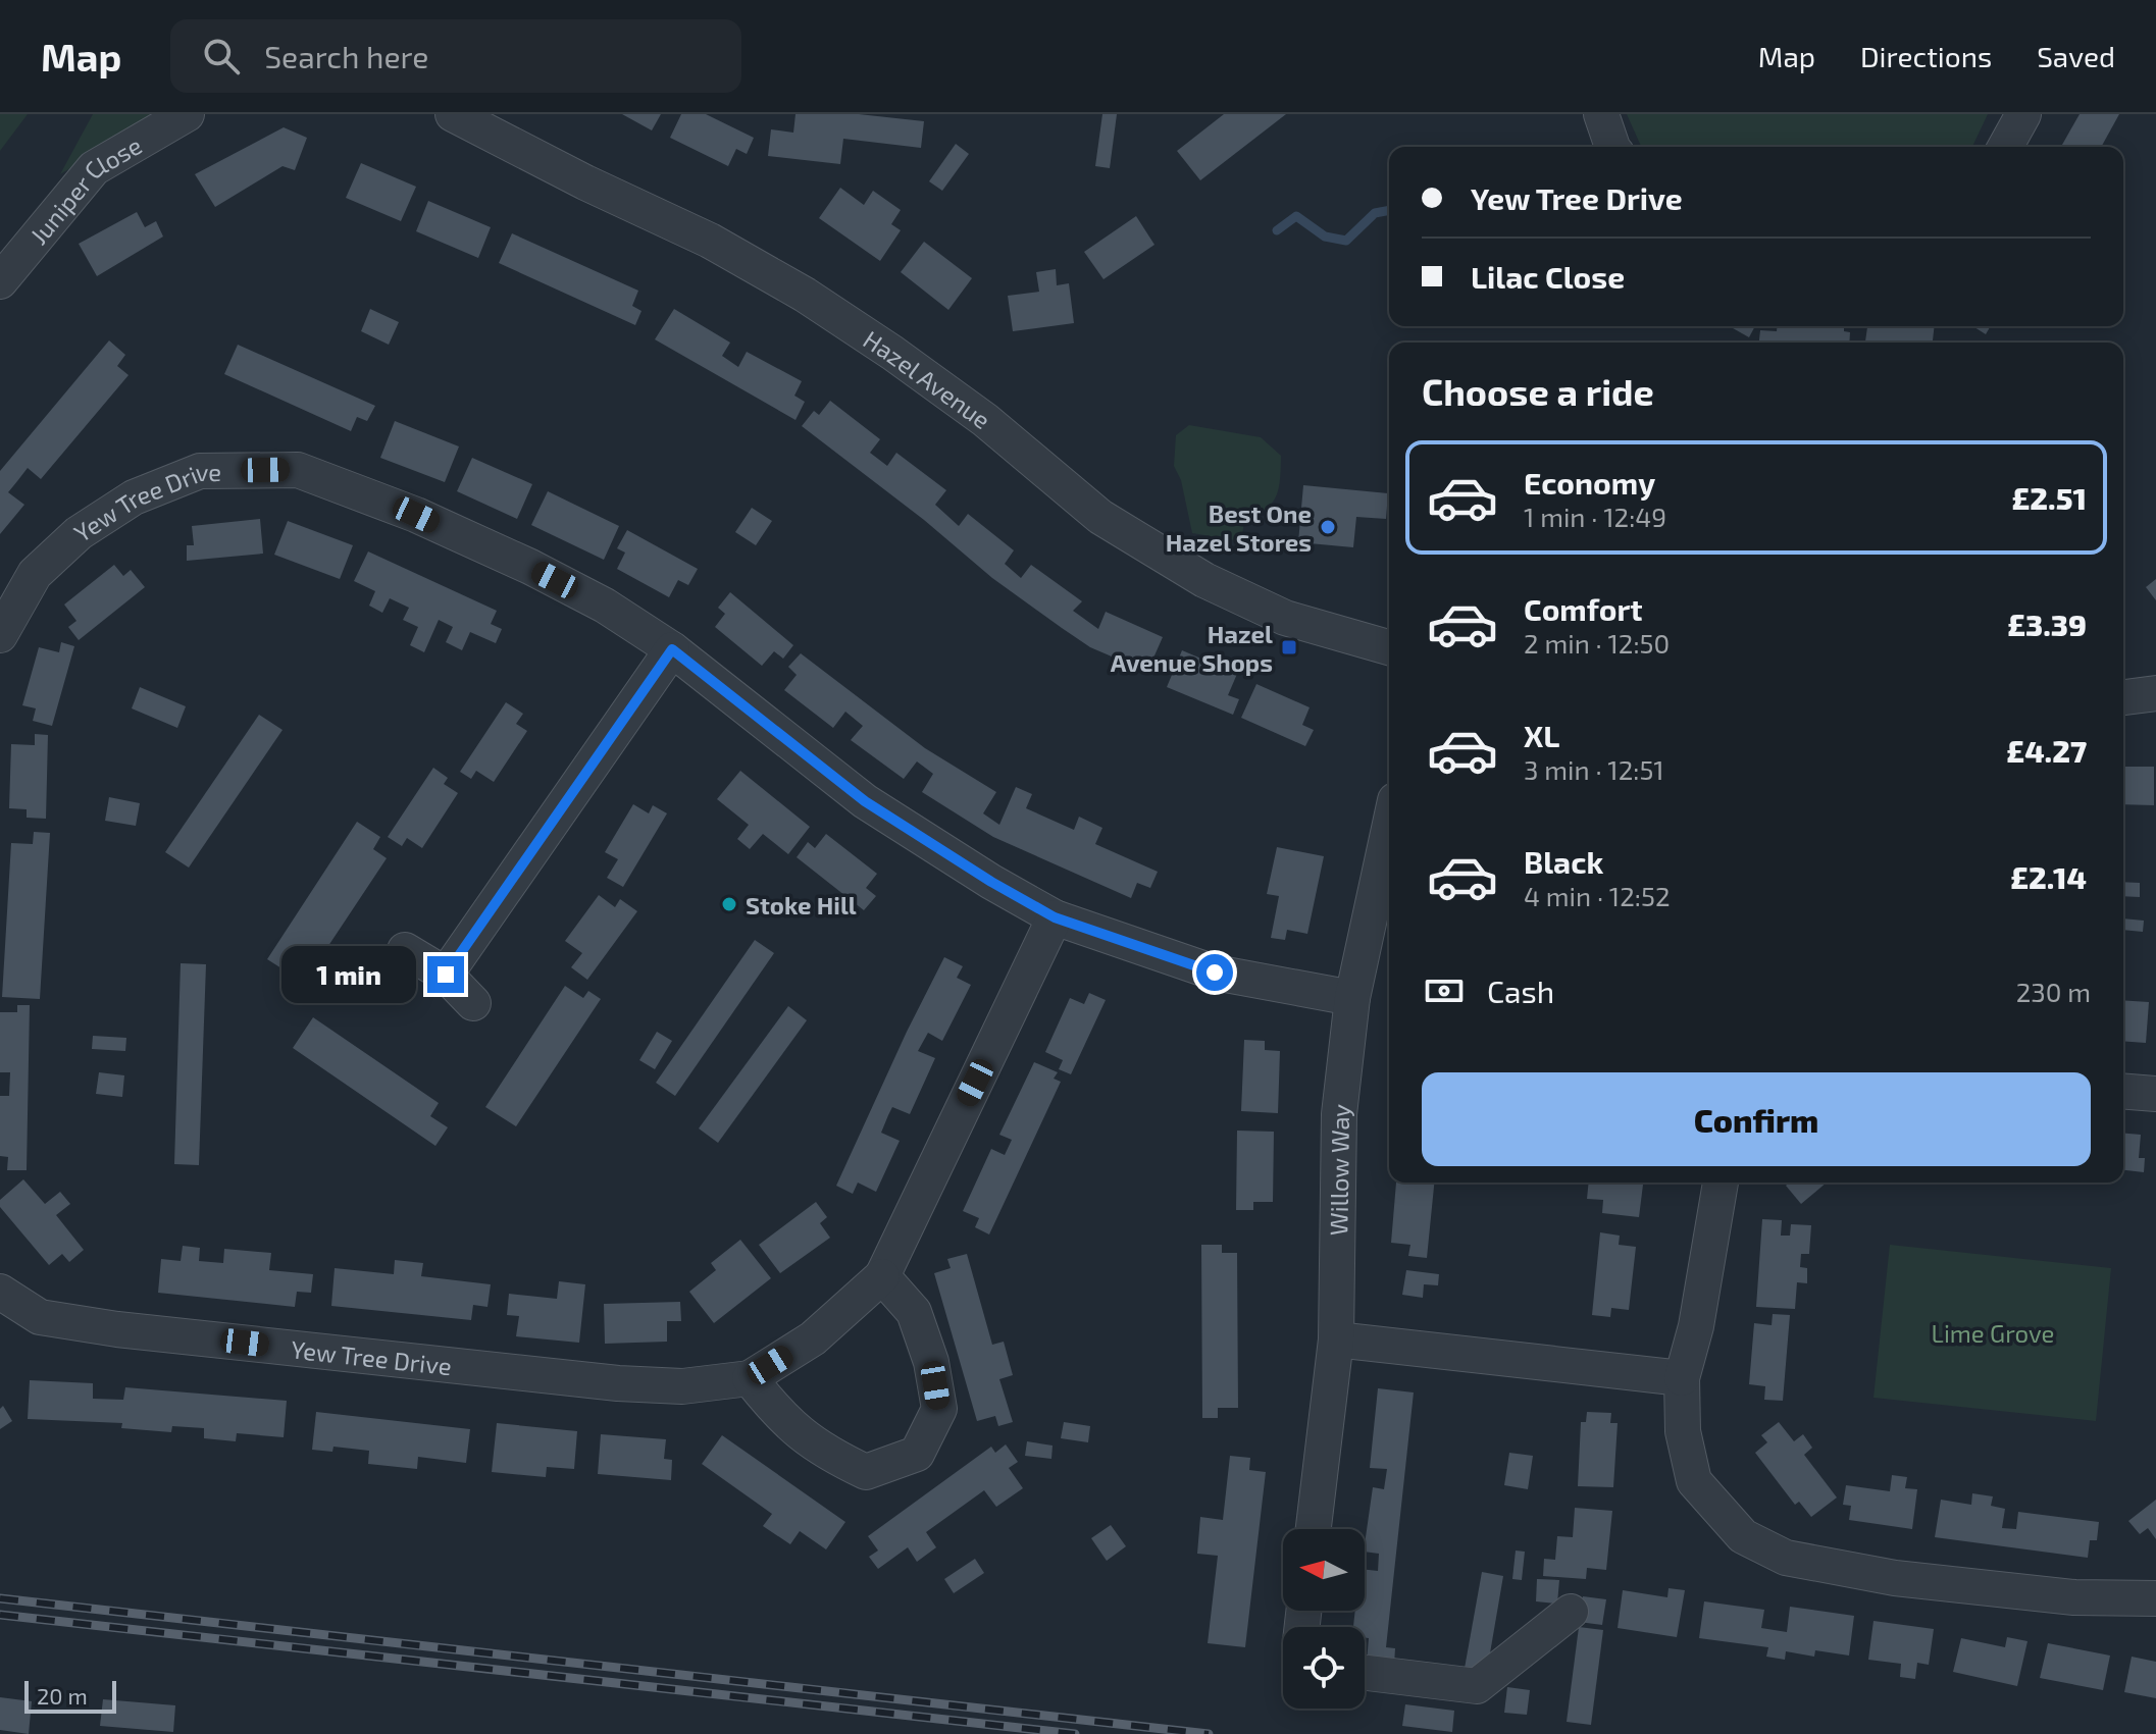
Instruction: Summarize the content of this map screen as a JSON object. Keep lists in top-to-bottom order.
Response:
{
  "streets": {
    "street": [
      "Juniper Close",
      "Hazel Avenue",
      "Yew Tree Drive",
      "Willow Way"
    ]
  },
  "crossings": [
    ["Yew Tree Drive", "Willow Way"]
  ],
  "parks": ["Lime Grove"],
  "places": {
    "other": ["Best One Hazel Stores", "Stoke Hill"],
    "transit": ["Hazel Avenue Shops"]
  },
  "scale_bar": "20 m",
  "north": "left",
  "page": {
    "header": "Map",
    "search": "Search here",
    "nav": ["Map", "Directions", "Saved"],
    "banner": ["Yew Tree Drive", "Lilac Close"],
    "heading": "Choose a ride",
    "list": [
      {
        "name": "Economy",
        "note": "1 min · 12:49",
        "value": "£2.51"
      },
      {
        "name": "Comfort",
        "note": "2 min · 12:50",
        "value": "£3.39"
      },
      {
        "name": "XL",
        "note": "3 min · 12:51",
        "value": "£4.27"
      },
      {
        "name": "Black",
        "note": "4 min · 12:52",
        "value": "£2.14"
      }
    ],
    "bubble": "1 min",
    "pay": ["Cash", "230 m"],
    "buttons": "Confirm",
    "scale": "20 m"
  }
}
